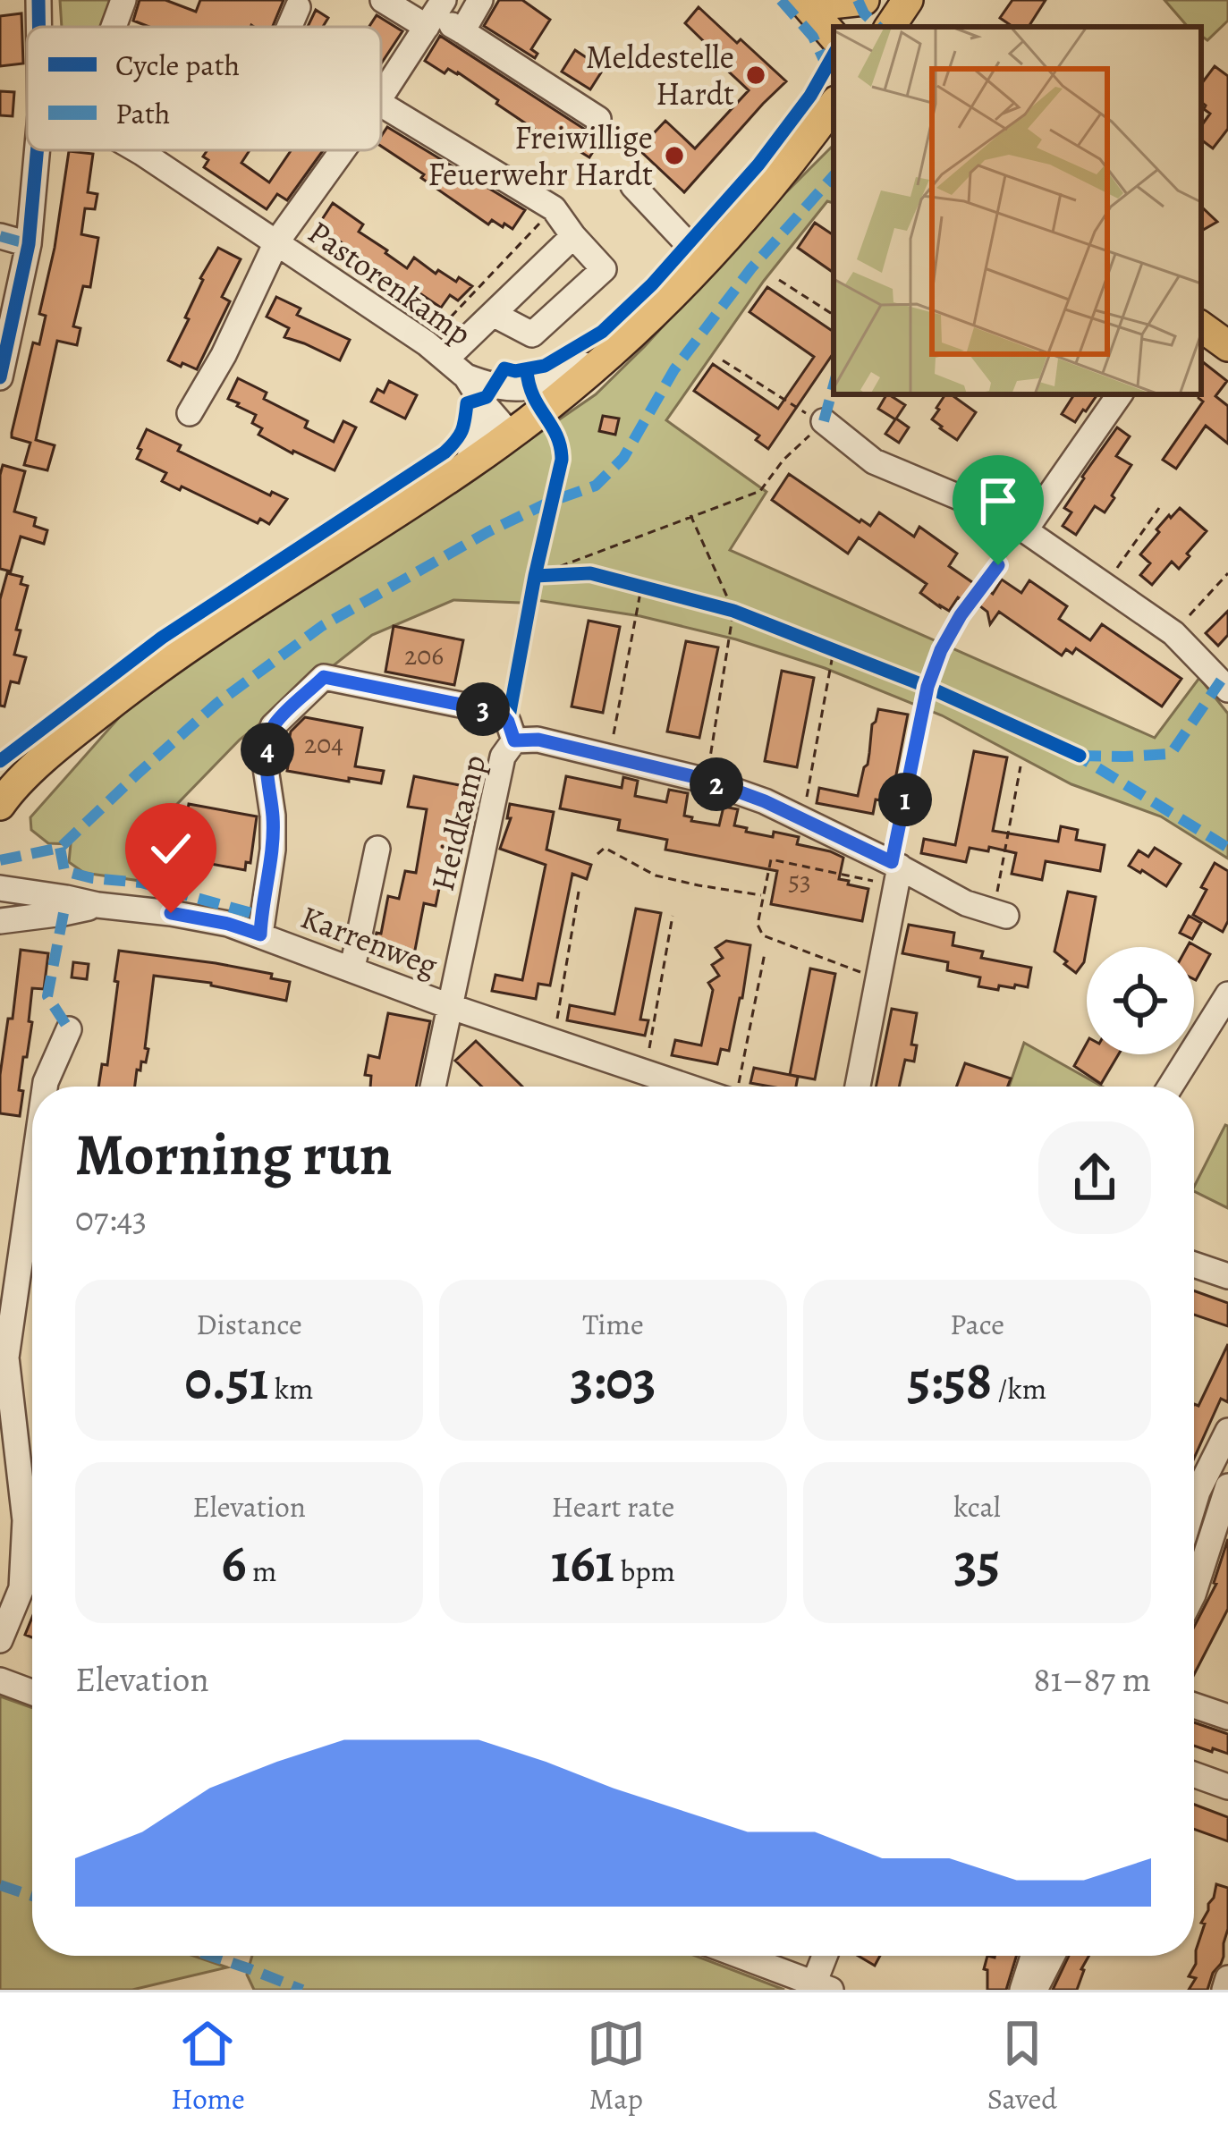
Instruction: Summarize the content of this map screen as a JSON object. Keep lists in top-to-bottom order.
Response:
{
  "streets": {
    "street": ["Pastorenkamp", "Heidkamp", "Karrenweg"]
  },
  "crossings": [
    ["Heidkamp", "Karrenweg"]
  ],
  "places": ["Meldestelle Hardt", "Freiwillige Feuerwehr Hardt"],
  "house_numbers": ["206", "204", "53"],
  "legend": ["Cycle path", "Path"],
  "page": {
    "pins": [
      "3",
      "4",
      "2",
      "1"
    ],
    "heading": ["Morning run", "07:43"],
    "stats": [
      ["Distance", "0.51 km"],
      ["Time", "3:03"],
      ["Pace", "5:58 /km"],
      ["Elevation", "6 m"],
      ["Heart rate", "161 bpm"],
      ["kcal", "35"]
    ],
    "chart": ["Elevation", "81–87 m"],
    "tabs": ["Home", "Map", "Saved"]
  }
}
